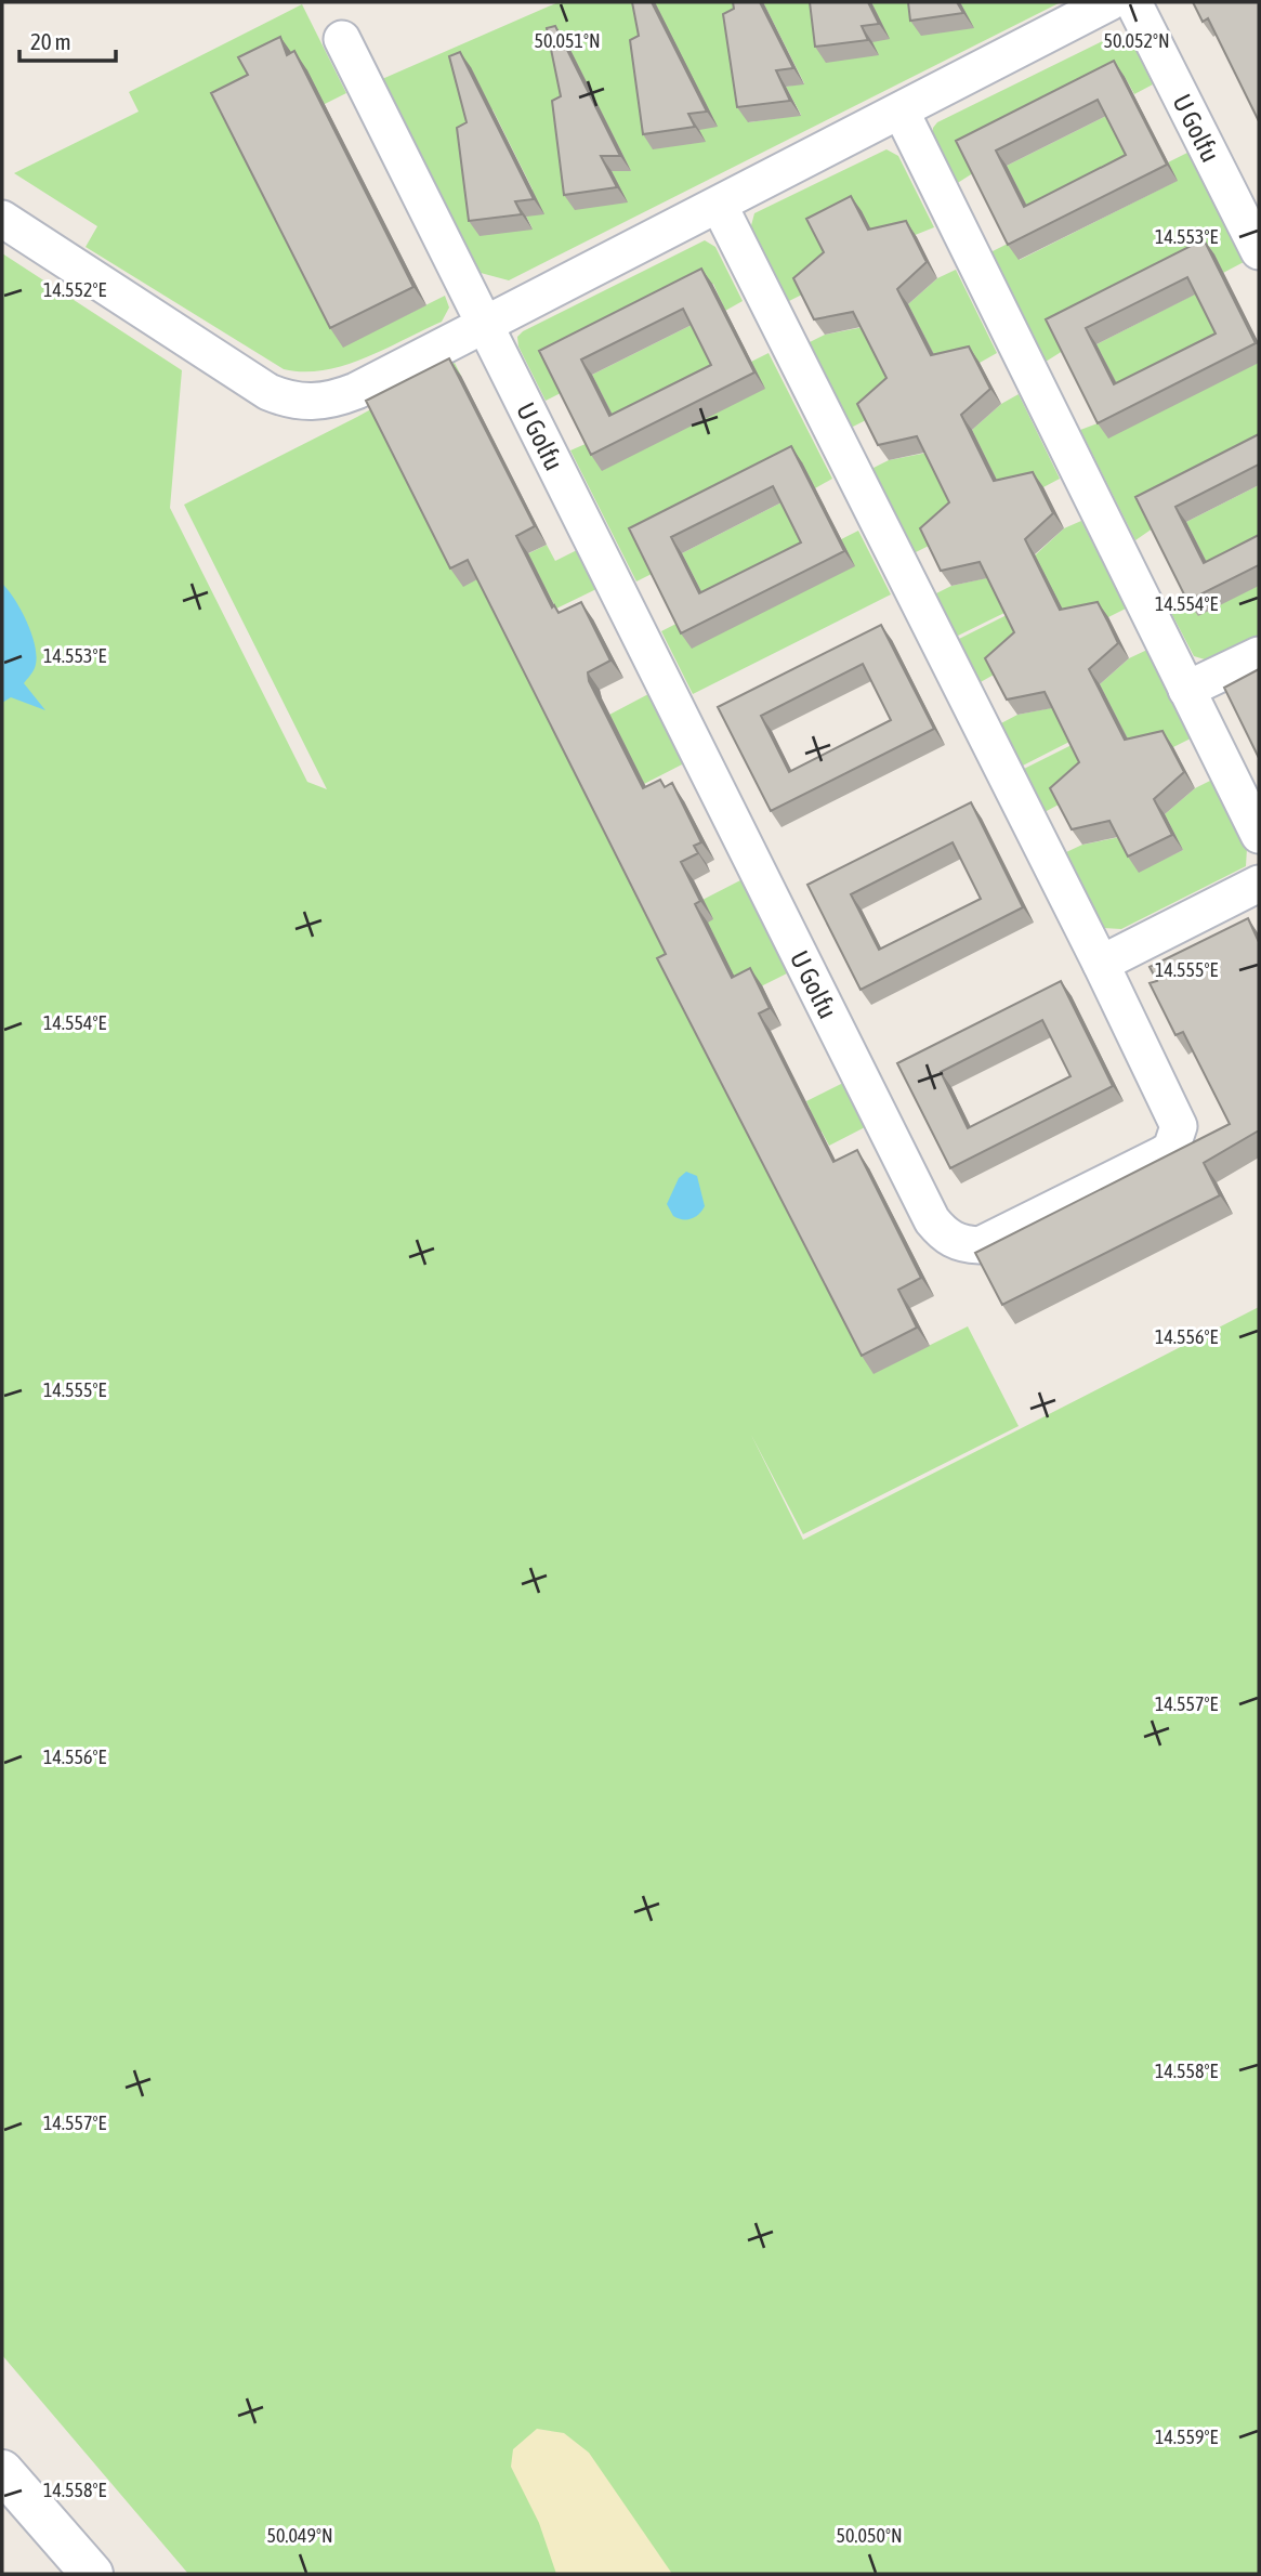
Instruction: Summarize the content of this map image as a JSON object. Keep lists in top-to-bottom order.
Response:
{
  "streets": {
    "street": ["U Golfu"]
  },
  "scale_bar": "20 m",
  "coordinates": [
    "50.051°N",
    "50.052°N",
    "14.553°E",
    "14.552°E",
    "14.554°E",
    "14.555°E",
    "14.556°E",
    "14.557°E",
    "14.558°E",
    "14.559°E",
    "50.049°N",
    "50.050°N"
  ]
}
